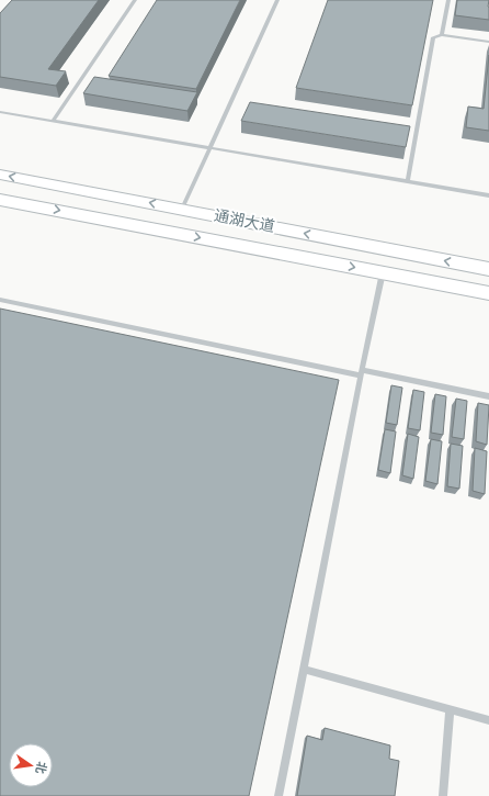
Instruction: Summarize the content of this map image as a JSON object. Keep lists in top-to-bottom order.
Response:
{
  "streets": {
    "main road": ["通湖大道"]
  },
  "north": "right"
}
